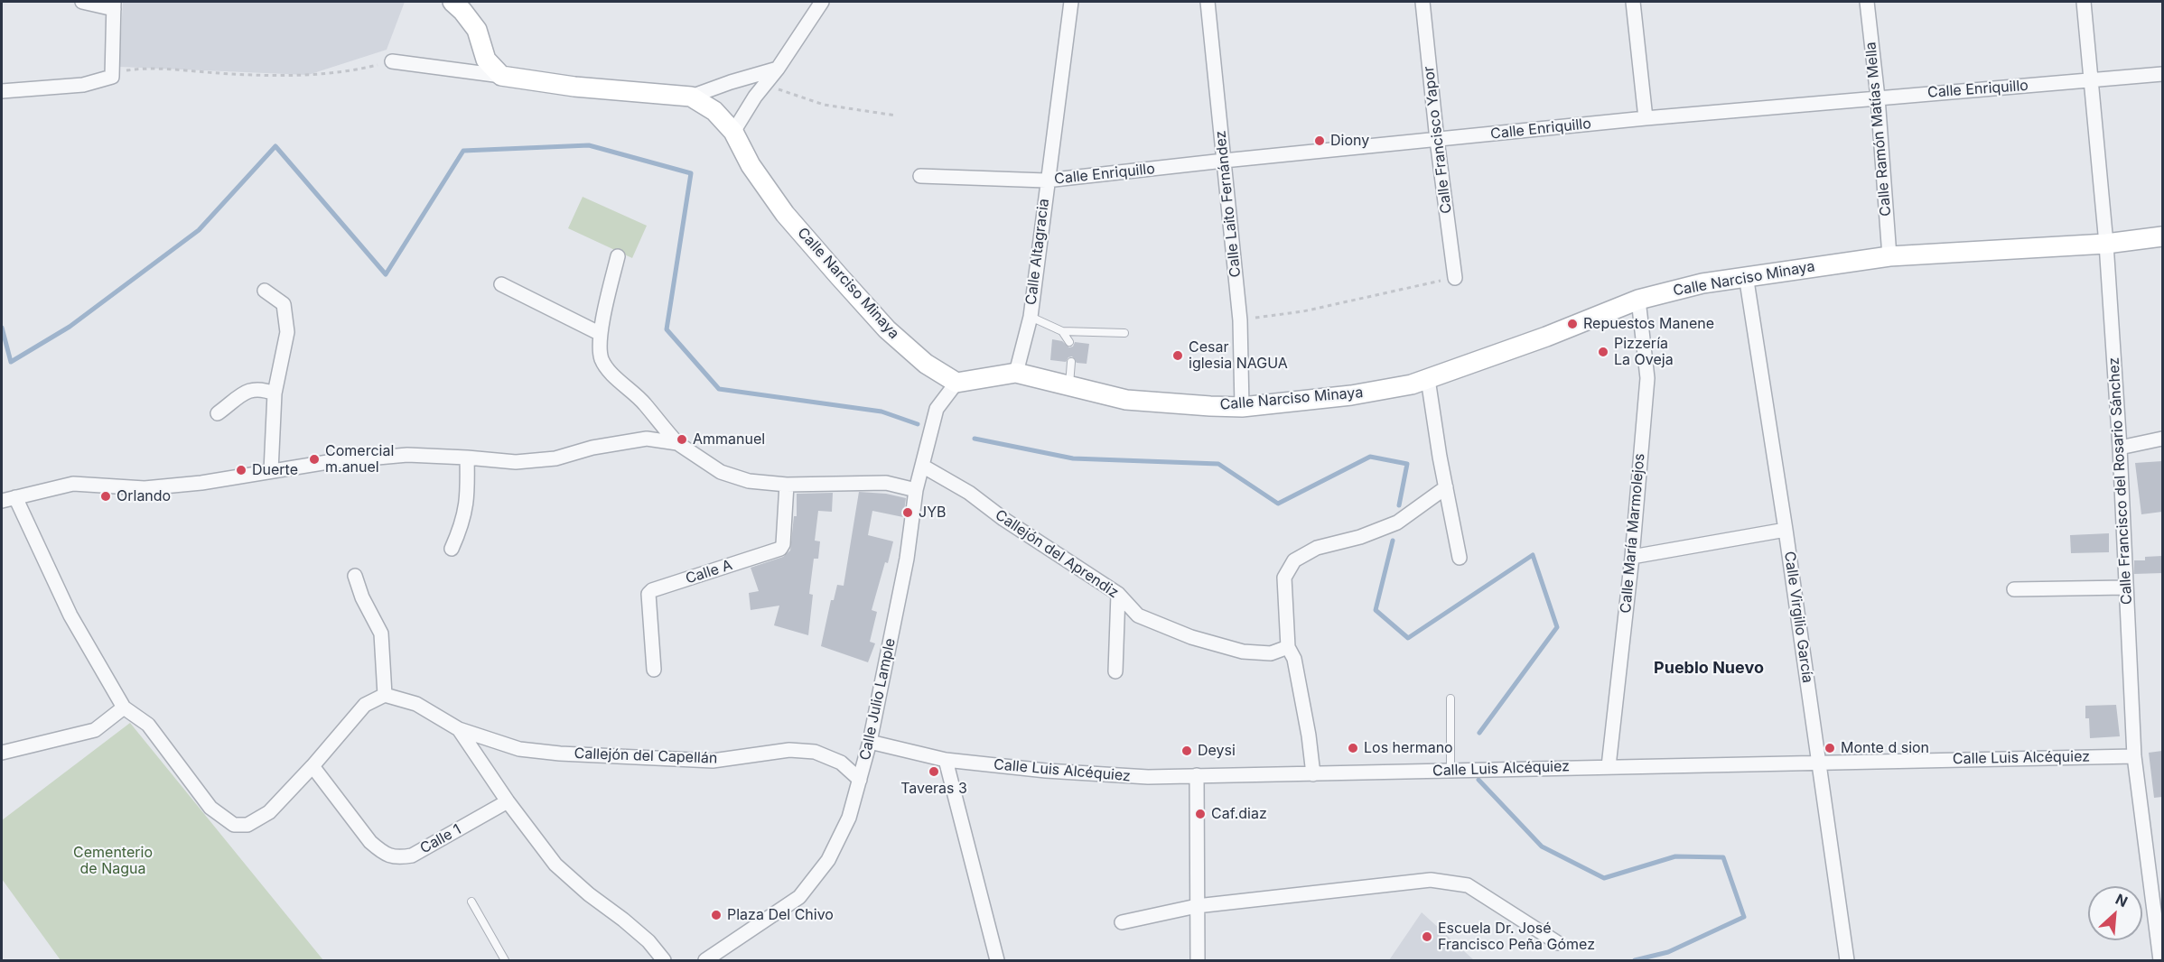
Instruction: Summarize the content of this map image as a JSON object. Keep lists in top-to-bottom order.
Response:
{
  "streets": {
    "street": [
      "Calle Enriquillo",
      "Calle Ramón Matías Mella",
      "Calle Francisco Yapor",
      "Calle Laito Fernández",
      "Calle Altagracia",
      "Calle Narciso Minaya",
      "Calle Francisco del Rosario Sánchez",
      "Calle María Marmolejos",
      "Callejón del Aprendiz",
      "Calle A",
      "Calle Virgilio García",
      "Calle Julio Lample",
      "Callejón del Capellán",
      "Calle Luis Alcéquiez",
      "Calle 1"
    ]
  },
  "crossings": [
    ["Calle Enriquillo", "Calle Ramón Matías Mella"],
    ["Calle Enriquillo", "Calle Francisco Yapor"],
    ["Calle Enriquillo", "Calle Laito Fernández"],
    ["Calle Enriquillo", "Calle Altagracia"],
    ["Calle Enriquillo", "Calle Francisco del Rosario Sánchez"],
    ["Calle Ramón Matías Mella", "Calle Narciso Minaya"],
    ["Calle Laito Fernández", "Calle Narciso Minaya"],
    ["Calle Altagracia", "Calle Narciso Minaya"],
    ["Calle Narciso Minaya", "Calle Francisco del Rosario Sánchez"],
    ["Calle Narciso Minaya", "Calle María Marmolejos"],
    ["Calle Narciso Minaya", "Calle Virgilio García"],
    ["Calle Narciso Minaya", "Calle Julio Lample"],
    ["Calle Francisco del Rosario Sánchez", "Calle Luis Alcéquiez"],
    ["Calle María Marmolejos", "Calle Luis Alcéquiez"],
    ["Callejón del Aprendiz", "Calle Julio Lample"],
    ["Calle Virgilio García", "Calle Luis Alcéquiez"],
    ["Calle Julio Lample", "Callejón del Capellán"],
    ["Calle Julio Lample", "Calle Luis Alcéquiez"],
    ["Callejón del Capellán", "Calle 1"]
  ],
  "districts": ["Pueblo Nuevo"],
  "parks": ["Cementerio de Nagua"],
  "places": [
    "Diony",
    "Repuestos Manene",
    "Pizzería La Oveja",
    "Cesar iglesia NAGUA",
    "Ammanuel",
    "Comercial m.anuel",
    "Duerte",
    "Orlando",
    "JYB",
    "Los hermano",
    "Monte d sion",
    "Deysi",
    "Taveras 3",
    "Caf.diaz",
    "Plaza Del Chivo",
    "Escuela Dr. José Francisco Peña Gómez"
  ],
  "north": "top right"
}
